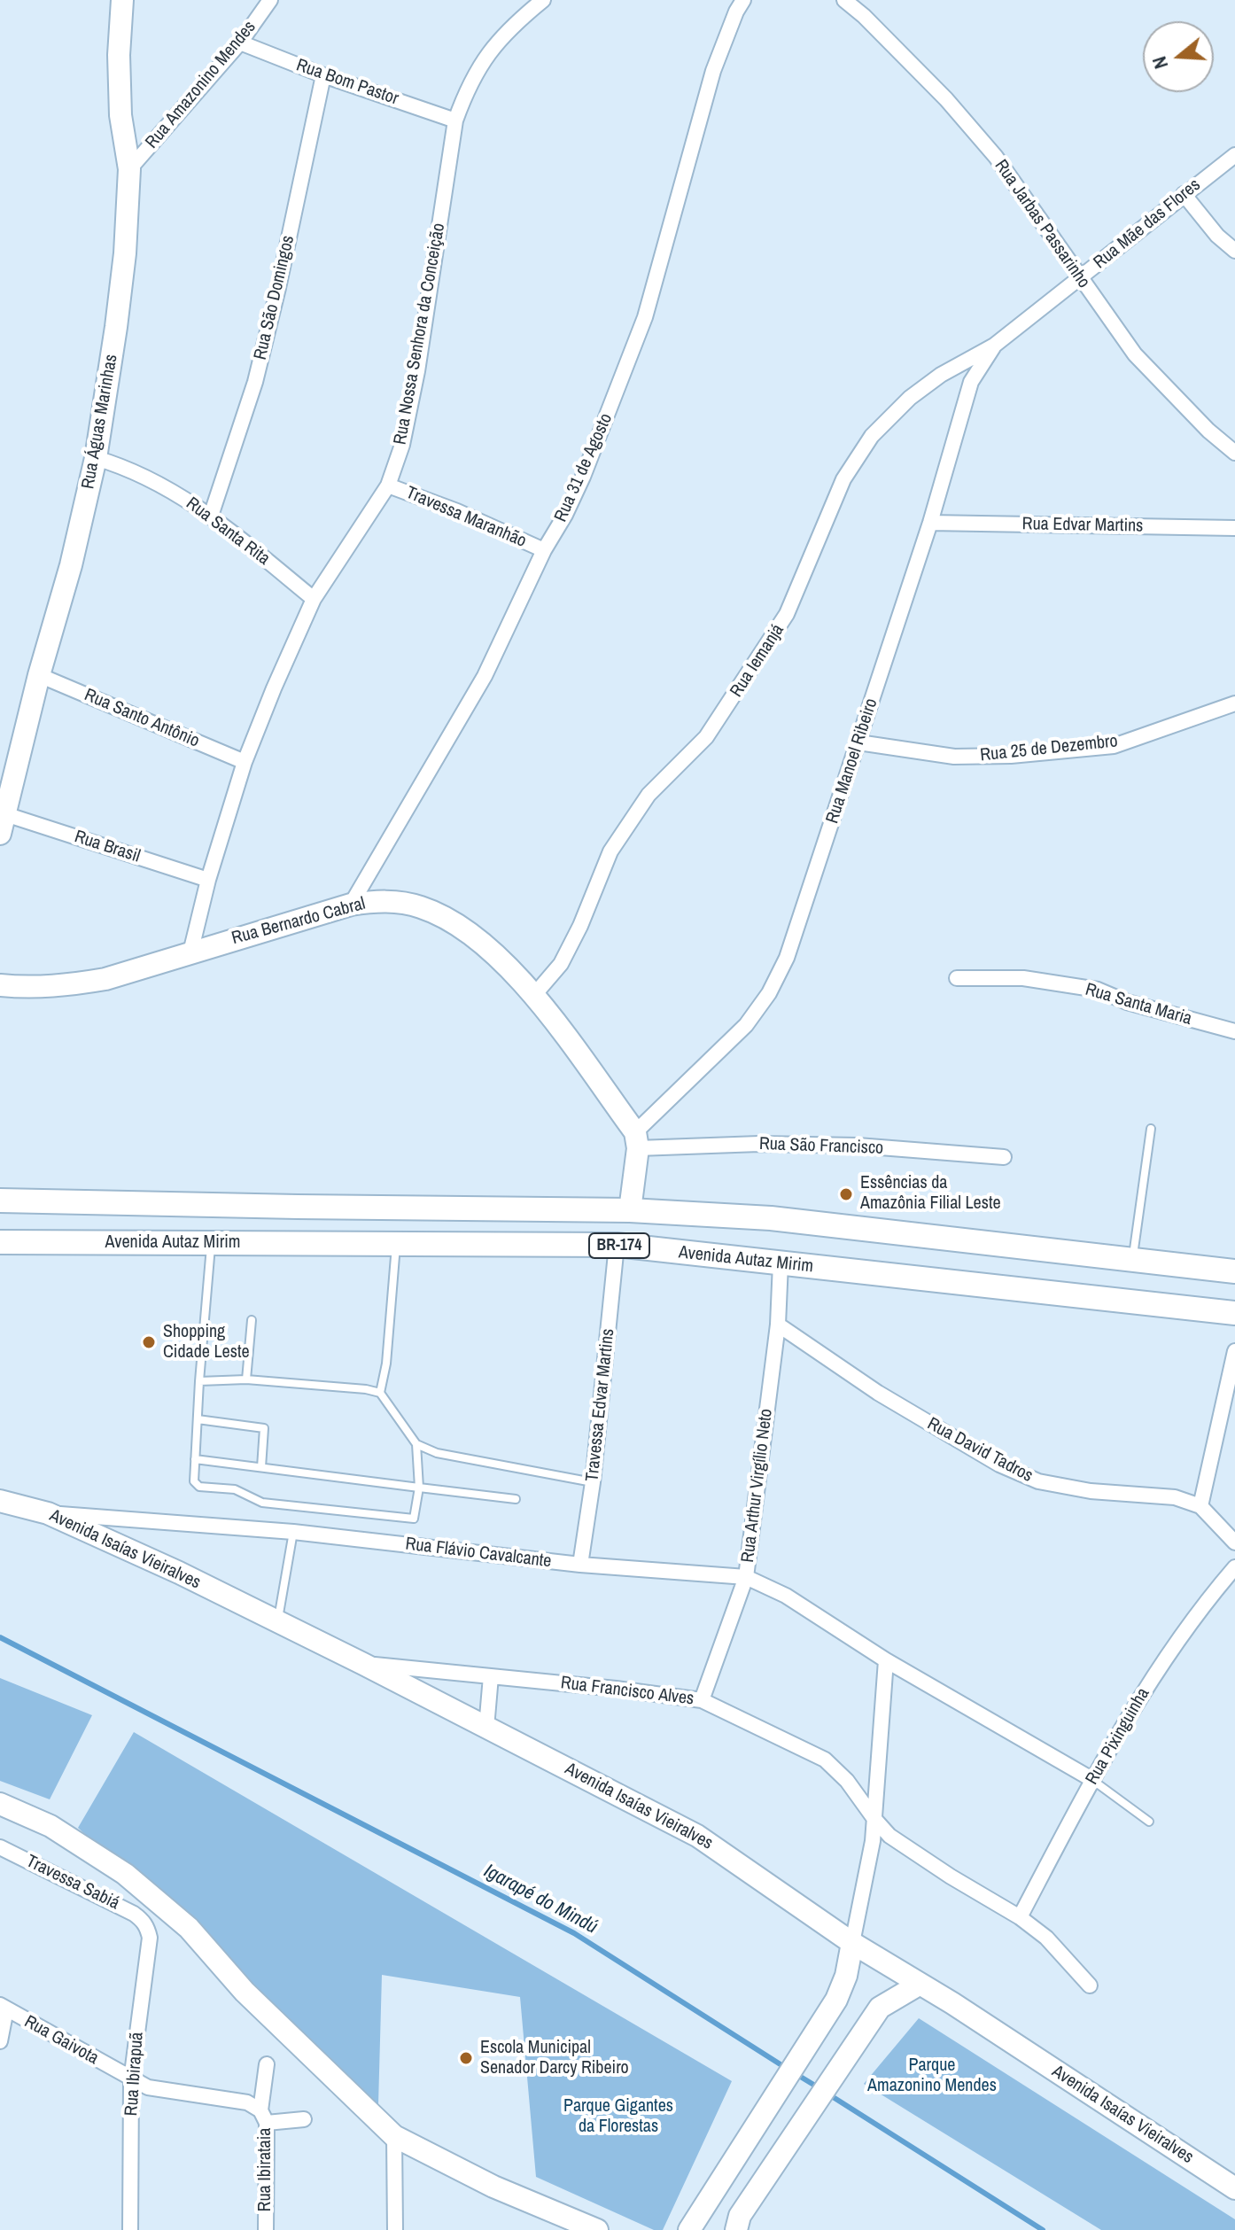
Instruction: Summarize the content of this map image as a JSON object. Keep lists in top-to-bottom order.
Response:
{
  "streets": {
    "main road": [
      "Rua Águas Marinhas",
      "Rua Bernardo Cabral",
      "Avenida Autaz Mirim",
      "BR-174",
      "Avenida Isaías Vieiralves"
    ],
    "street": [
      "Rua Bom Pastor",
      "Rua Amazonino Mendes",
      "Rua Jarbas Passarinho",
      "Rua Mãe das Flores",
      "Rua São Domingos",
      "Rua Nossa Senhora da Conceição",
      "Rua 31 de Agosto",
      "Travessa Maranhão",
      "Rua Edvar Martins",
      "Rua Santa Rita",
      "Rua Iemanjá",
      "Rua Santo Antônio",
      "Rua 25 de Dezembro",
      "Rua Manoel Ribeiro",
      "Rua Brasil",
      "Rua Santa Maria",
      "Rua São Francisco",
      "Travessa Edvar Martins",
      "Rua David Tadros",
      "Rua Arthur Virgílio Neto",
      "Rua Flávio Cavalcante",
      "Rua Francisco Alves",
      "Rua Pixinguinha",
      "Travessa Sabiá",
      "Rua Gaivota",
      "Rua Ibirapuã",
      "Rua Ibirataia"
    ]
  },
  "crossings": [
    ["Rua Bom Pastor", "Rua Amazonino Mendes"],
    ["Rua Bom Pastor", "Rua São Domingos"],
    ["Rua Bom Pastor", "Rua Nossa Senhora da Conceição"],
    ["Rua Amazonino Mendes", "Rua Águas Marinhas"],
    ["Rua Jarbas Passarinho", "Rua Mãe das Flores"],
    ["Rua Mãe das Flores", "Rua Iemanjá"],
    ["Rua Mãe das Flores", "Rua Manoel Ribeiro"],
    ["Rua São Domingos", "Rua Santa Rita"],
    ["Rua Nossa Senhora da Conceição", "Travessa Maranhão"],
    ["Rua Nossa Senhora da Conceição", "Rua Santa Rita"],
    ["Rua Nossa Senhora da Conceição", "Rua Santo Antônio"],
    ["Rua Nossa Senhora da Conceição", "Rua Brasil"],
    ["Rua Nossa Senhora da Conceição", "Rua Bernardo Cabral"],
    ["Rua Águas Marinhas", "Rua Santa Rita"],
    ["Rua Águas Marinhas", "Rua Santo Antônio"],
    ["Rua Águas Marinhas", "Rua Brasil"],
    ["Rua 31 de Agosto", "Travessa Maranhão"],
    ["Rua 31 de Agosto", "Rua Bernardo Cabral"],
    ["Rua Edvar Martins", "Rua Manoel Ribeiro"],
    ["Rua Iemanjá", "Rua Manoel Ribeiro"],
    ["Rua Iemanjá", "Rua Bernardo Cabral"],
    ["Rua 25 de Dezembro", "Rua Manoel Ribeiro"],
    ["Rua Manoel Ribeiro", "Rua Bernardo Cabral"],
    ["Rua Manoel Ribeiro", "Rua São Francisco"],
    ["Rua Bernardo Cabral", "Rua São Francisco"],
    ["Avenida Autaz Mirim", "Travessa Edvar Martins"],
    ["Avenida Autaz Mirim", "Rua Arthur Virgílio Neto"],
    ["Travessa Edvar Martins", "Rua Flávio Cavalcante"],
    ["Rua David Tadros", "Rua Arthur Virgílio Neto"],
    ["Rua Arthur Virgílio Neto", "Rua Flávio Cavalcante"],
    ["Rua Arthur Virgílio Neto", "Rua Francisco Alves"],
    ["Avenida Isaías Vieiralves", "Rua Flávio Cavalcante"],
    ["Avenida Isaías Vieiralves", "Rua Francisco Alves"],
    ["Rua Flávio Cavalcante", "Rua Pixinguinha"],
    ["Rua Francisco Alves", "Rua Pixinguinha"],
    ["Travessa Sabiá", "Rua Ibirapuã"],
    ["Rua Gaivota", "Rua Ibirapuã"],
    ["Rua Gaivota", "Rua Ibirataia"]
  ],
  "water": ["Igarapé do Mindú"],
  "parks": ["Parque Amazonino Mendes", "Parque Gigantes da Florestas"],
  "places": ["Essências da Amazônia Filial Leste", "Shopping Cidade Leste", "Escola Municipal Senador Darcy Ribeiro"],
  "north": "left"
}
